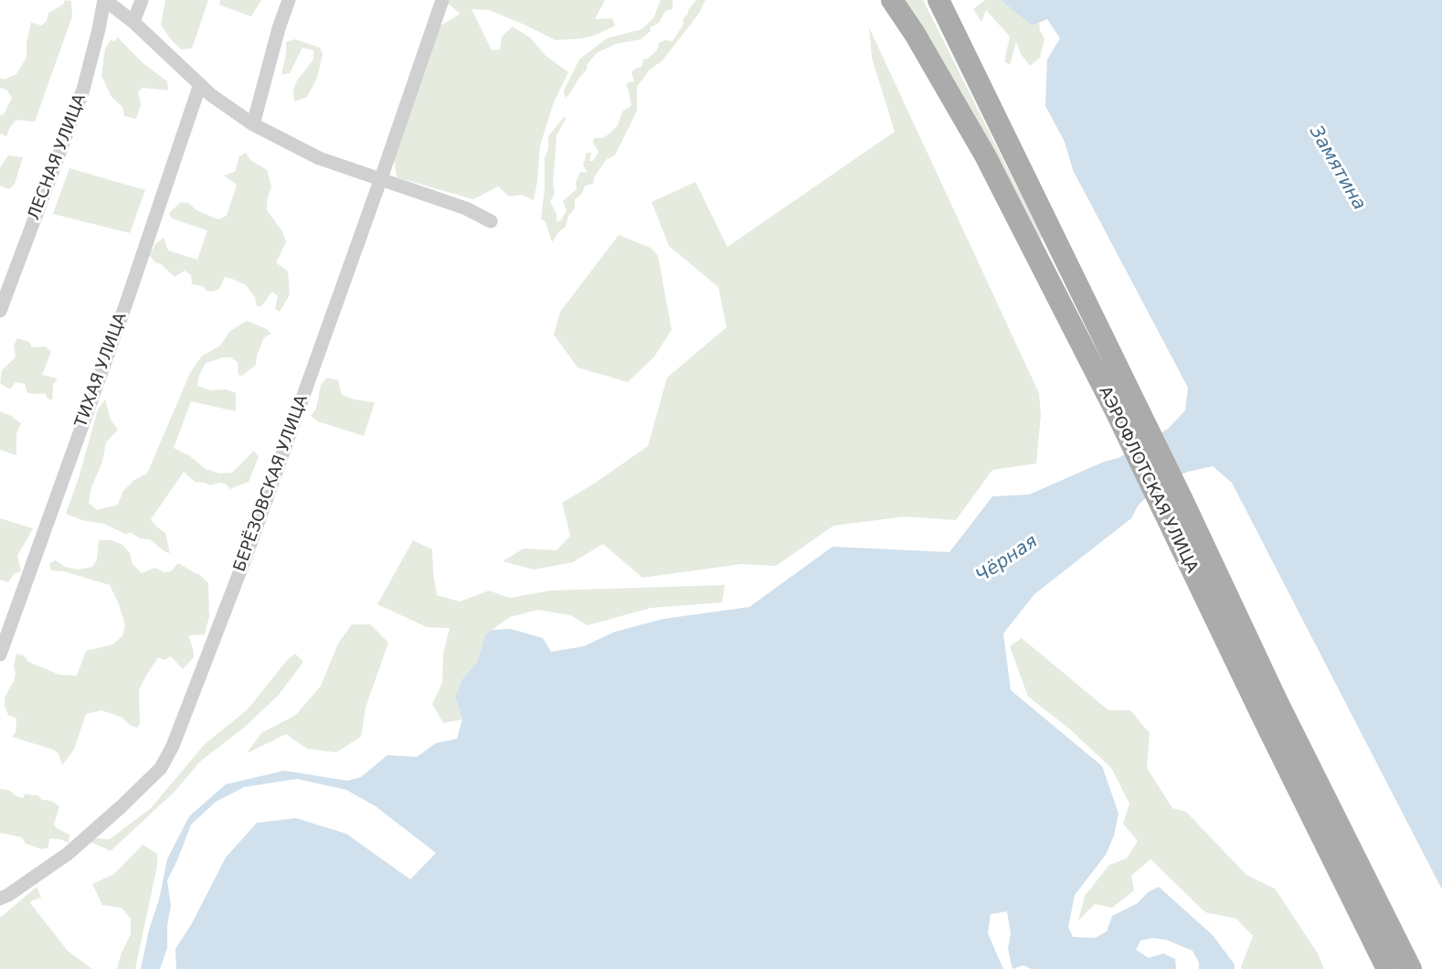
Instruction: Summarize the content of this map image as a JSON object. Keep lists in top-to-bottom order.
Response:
{
  "streets": {
    "main road": ["АЭРОФЛОТСКАЯ УЛИЦА"],
    "street": ["ЛЕСНАЯ УЛИЦА", "ТИХАЯ УЛИЦА", "БЕРЁЗОВСКАЯ УЛИЦА"]
  },
  "water": ["Замятина", "Чёрная"]
}
